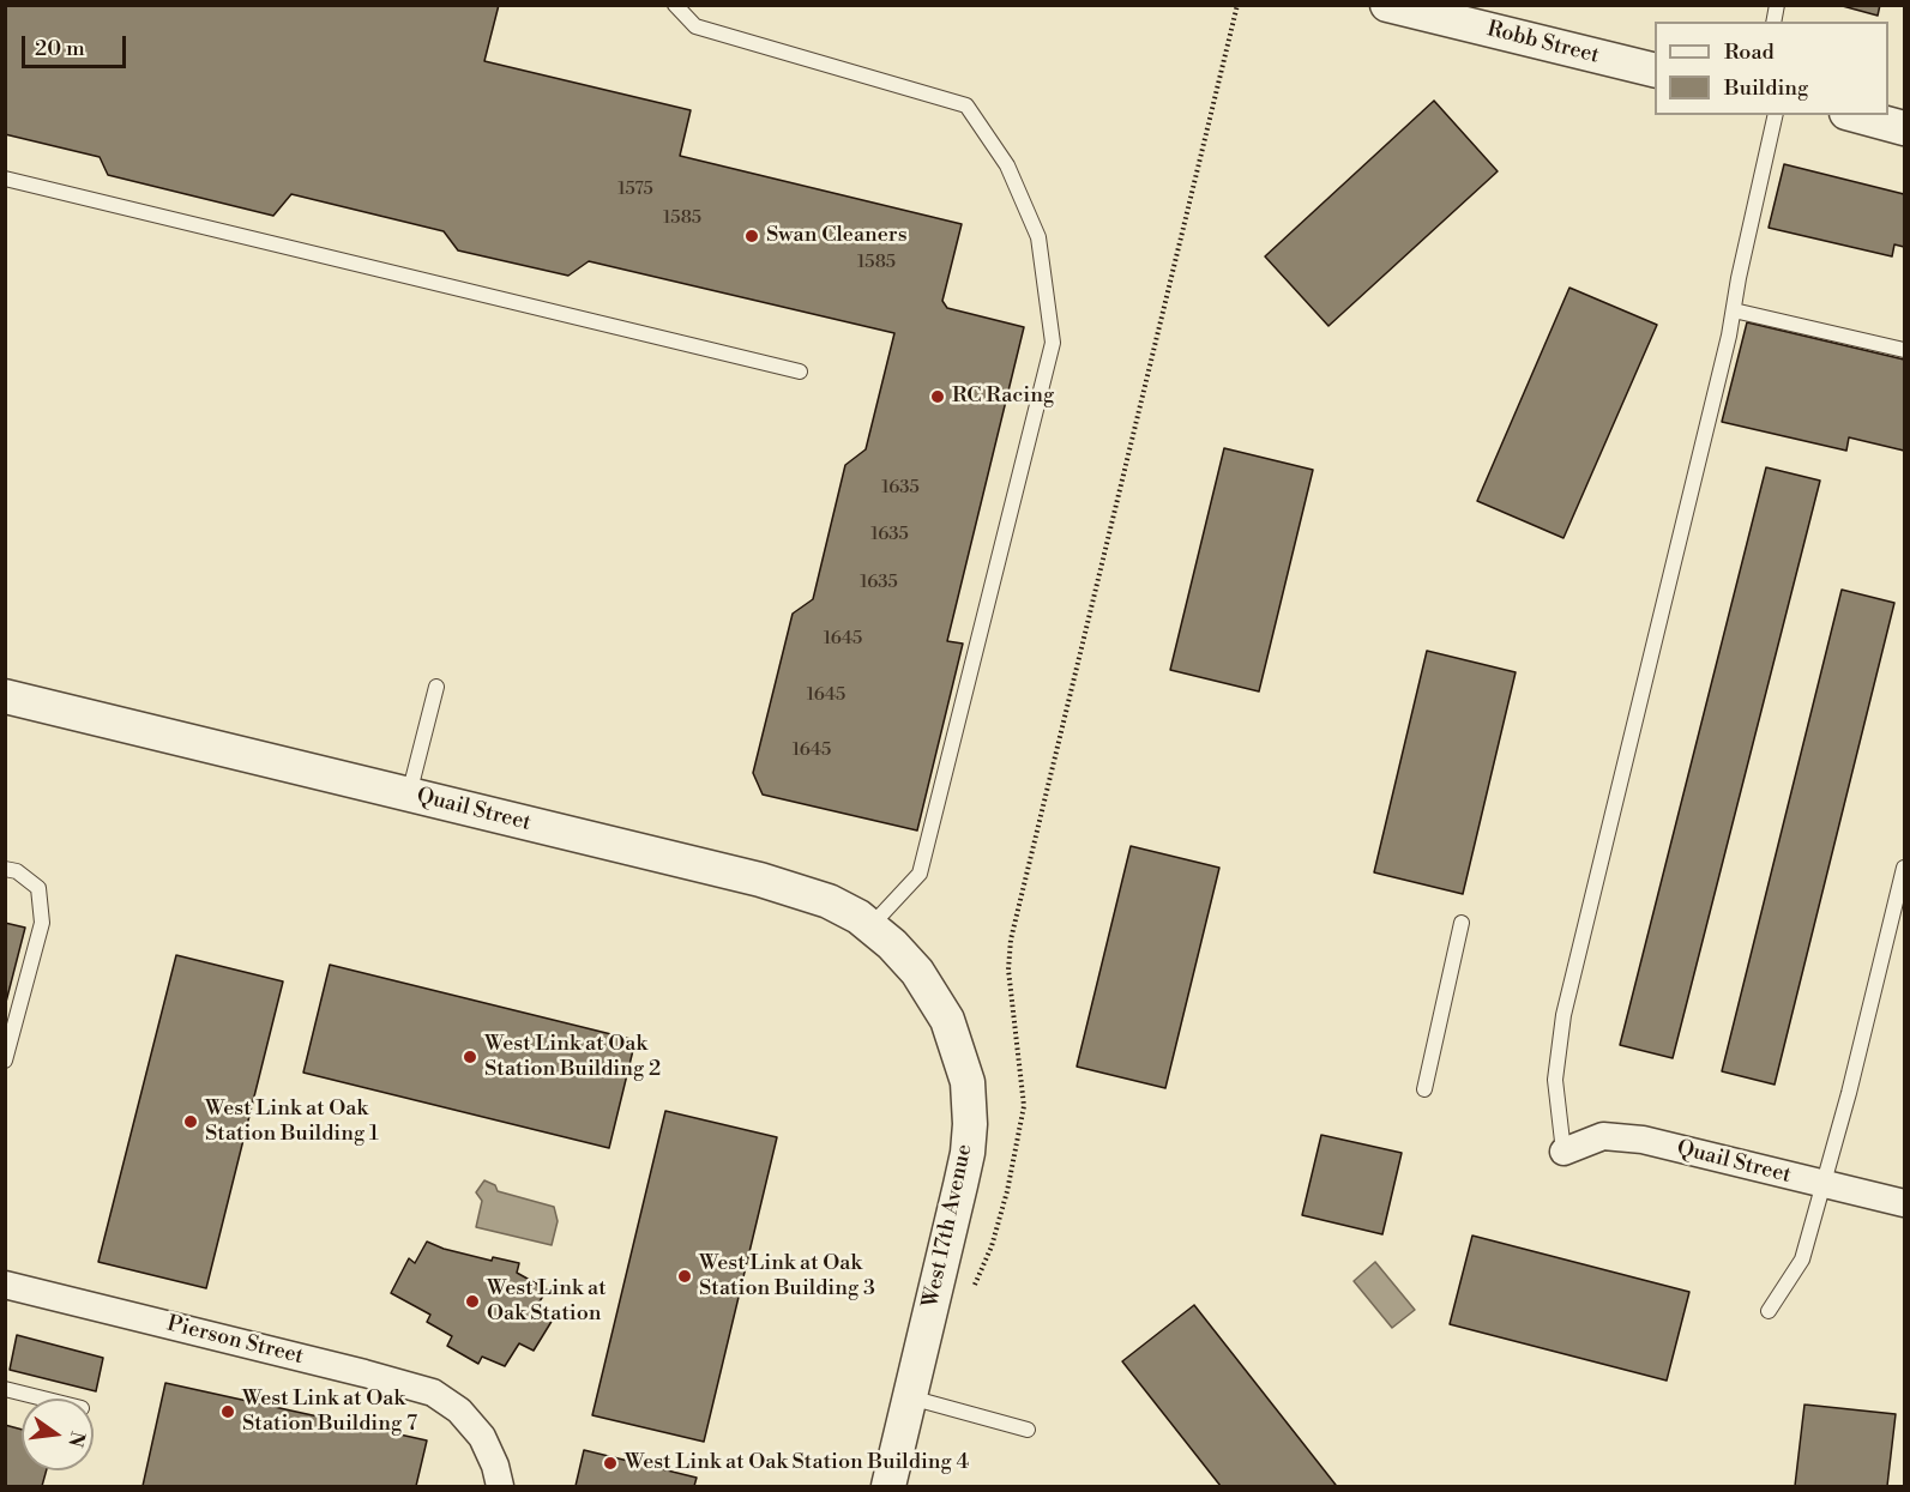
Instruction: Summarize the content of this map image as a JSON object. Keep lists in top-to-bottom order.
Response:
{
  "streets": {
    "street": [
      "Robb Street",
      "Quail Street",
      "West 17th Avenue",
      "Pierson Street"
    ]
  },
  "crossings": [
    ["Quail Street", "West 17th Avenue"]
  ],
  "places": [
    "Swan Cleaners",
    "RC Racing",
    "West Link at Oak Station Building 2",
    "West Link at Oak Station Building 1",
    "West Link at Oak Station Building 3",
    "West Link at Oak Station",
    "West Link at Oak Station Building 7",
    "West Link at Oak Station Building 4"
  ],
  "house_numbers": [
    "1575",
    "1585",
    "1585",
    "1635",
    "1635",
    "1635",
    "1645",
    "1645",
    "1645"
  ],
  "legend": ["Road", "Building"],
  "scale_bar": "20 m",
  "north": "right"
}
